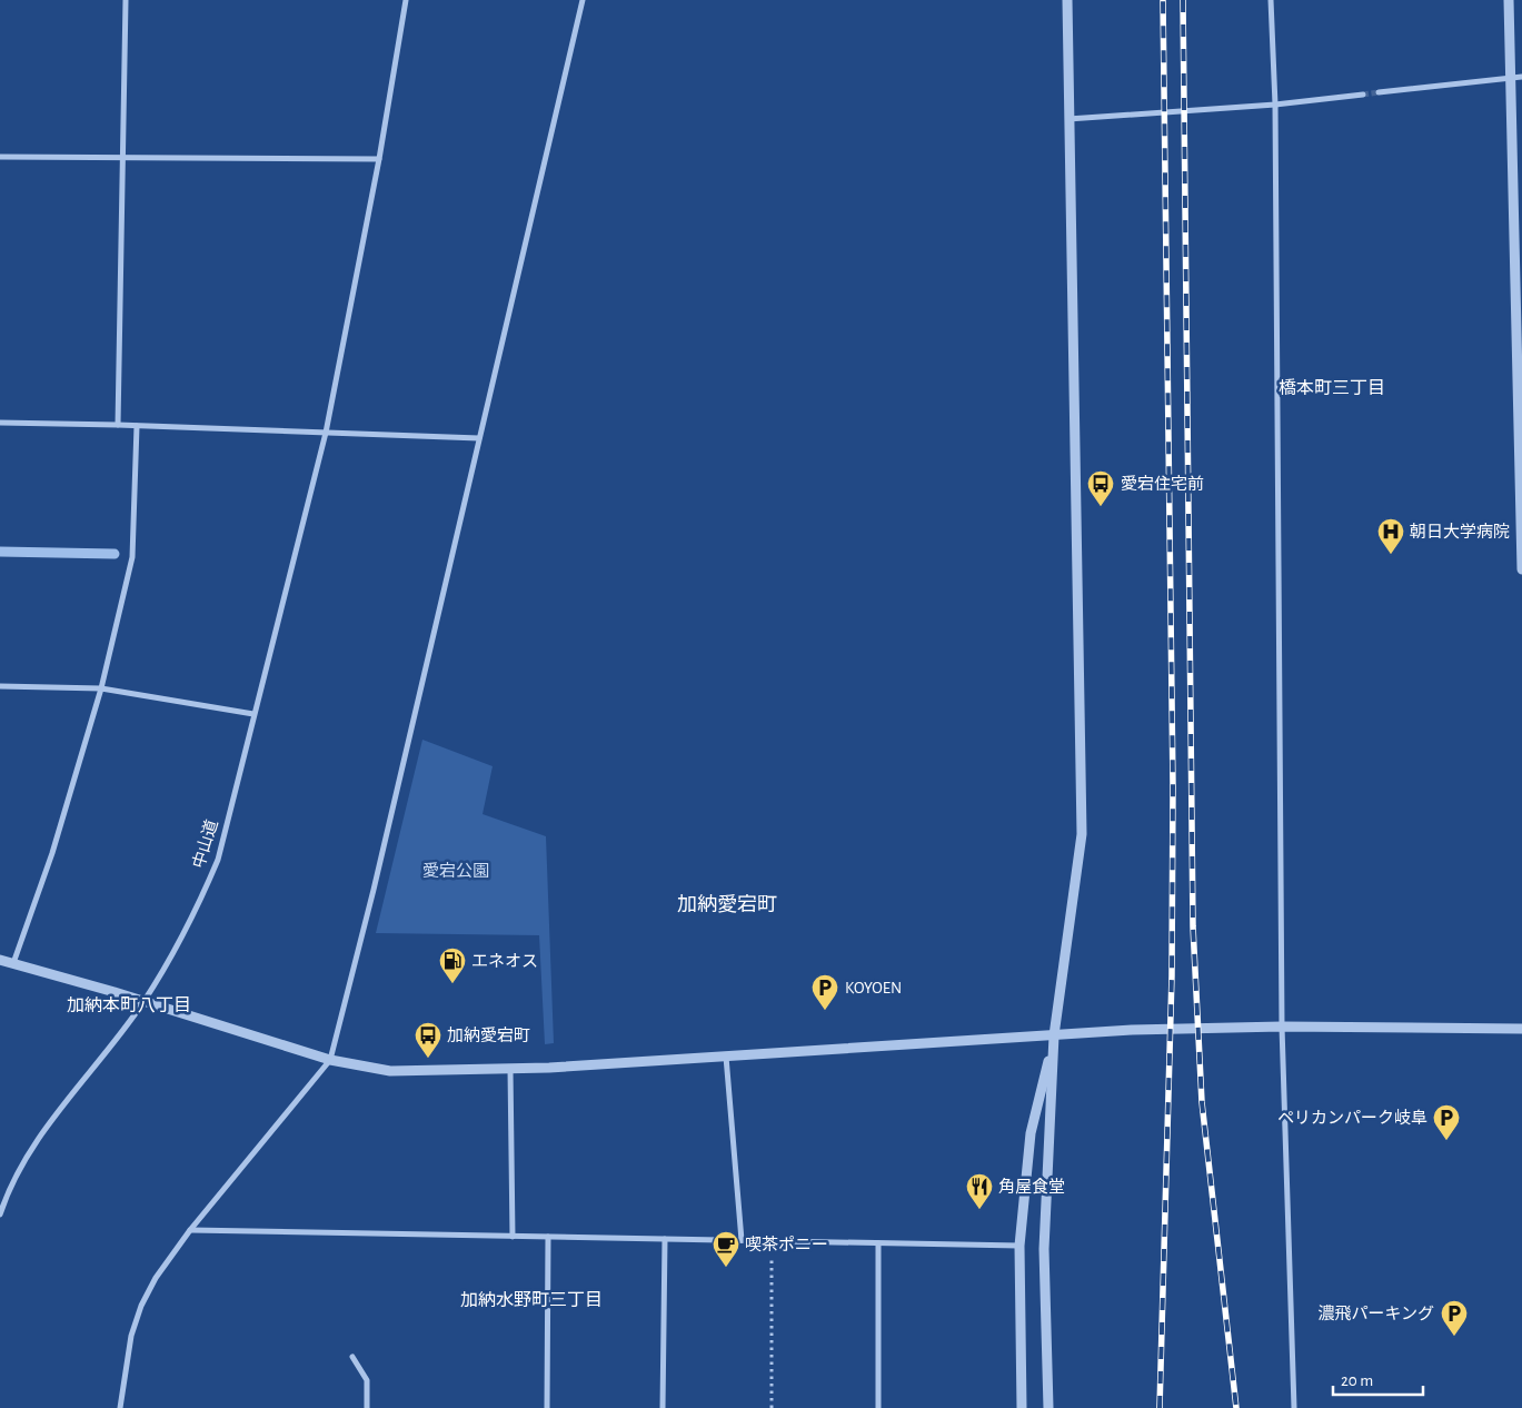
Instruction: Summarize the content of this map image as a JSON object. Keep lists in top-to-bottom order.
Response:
{
  "streets": {
    "street": ["中山道"]
  },
  "districts": [
    "橋本町三丁目",
    "加納愛宕町",
    "加納本町八丁目",
    "加納水野町三丁目"
  ],
  "parks": ["愛宕公園"],
  "places": {
    "bus stop": ["愛宕住宅前", "加納愛宕町"],
    "hospital": ["朝日大学病院"],
    "fuel station": ["エネオス"],
    "parking": ["KOYOEN", "ペリカンパーク岐阜", "濃飛パーキング"],
    "restaurant": ["角屋食堂"],
    "cafe": ["喫茶ポニー"]
  },
  "scale_bar": "20 m"
}
